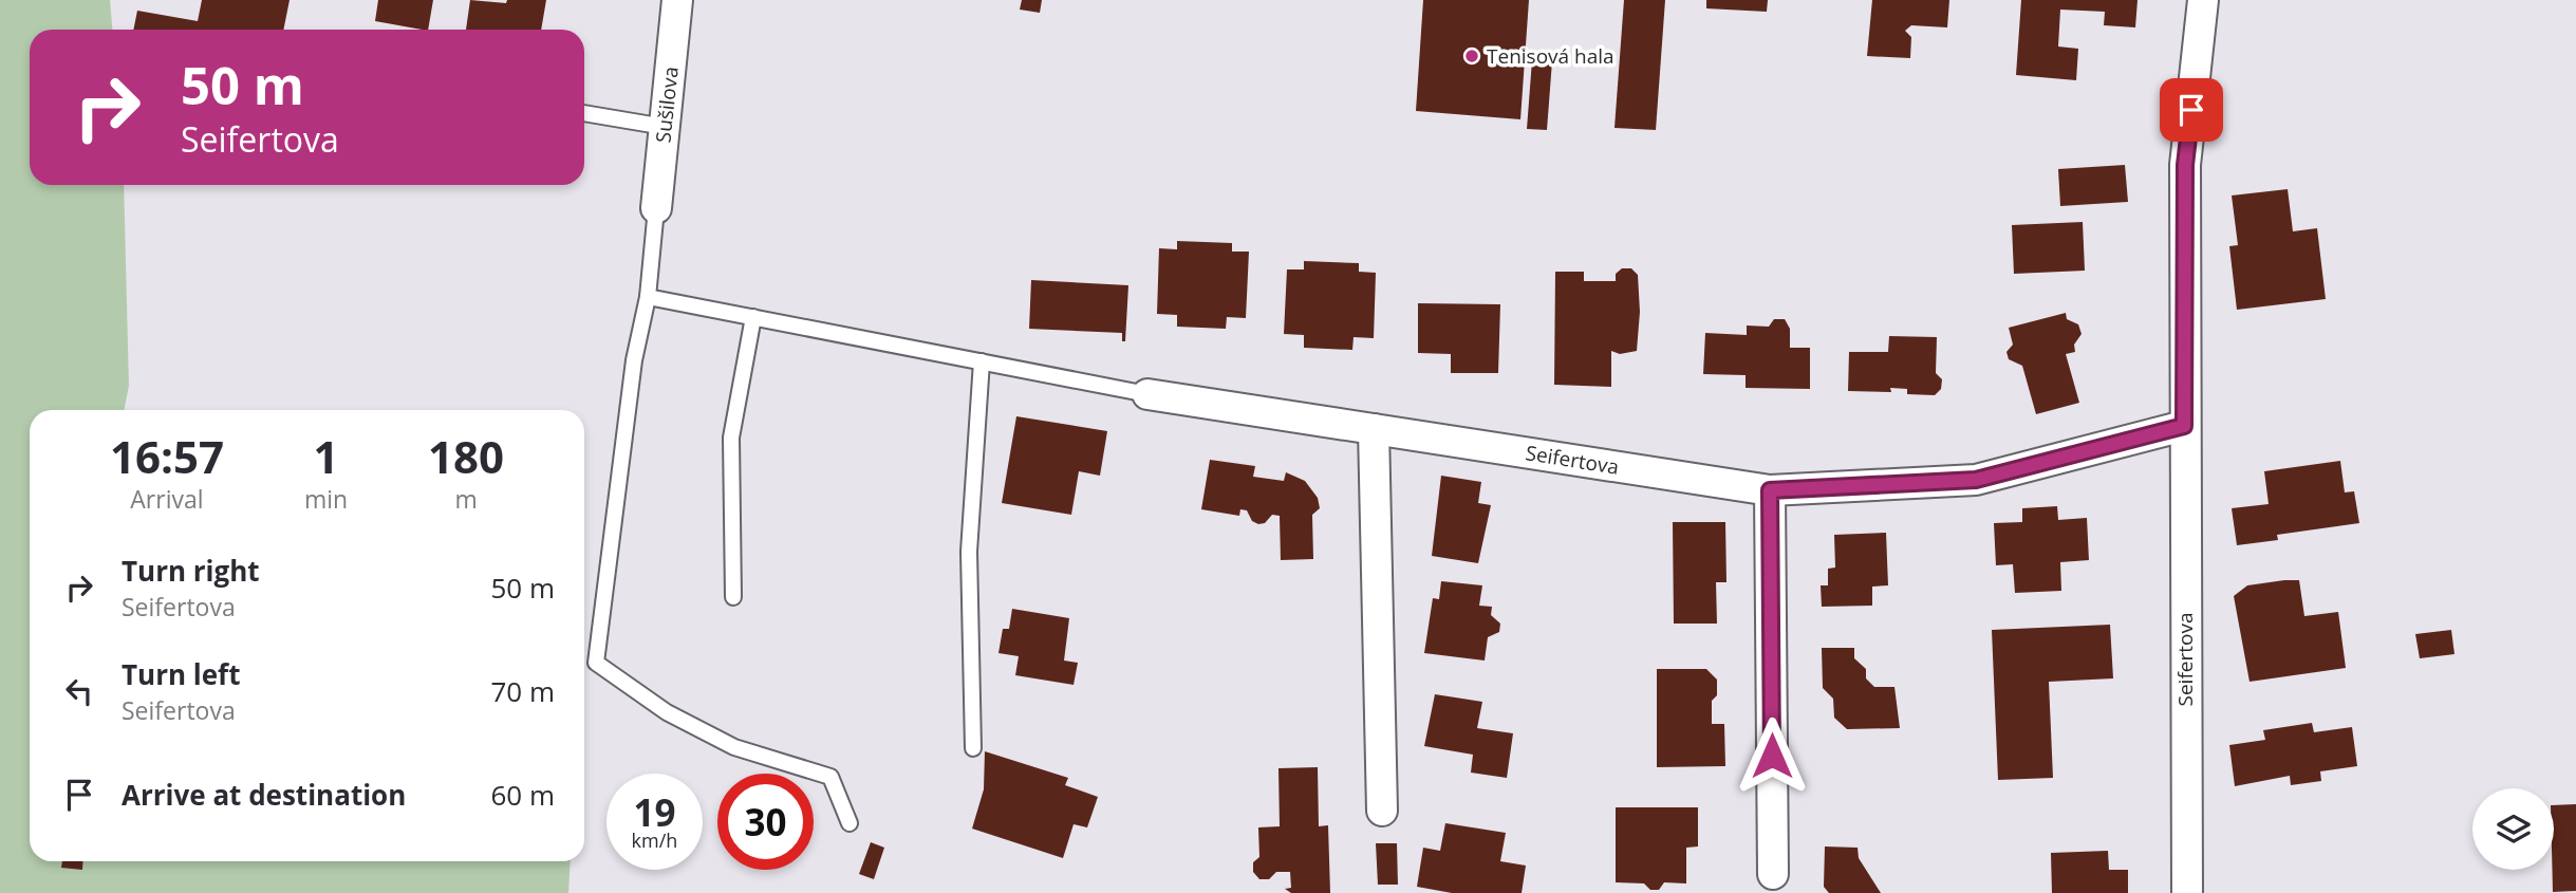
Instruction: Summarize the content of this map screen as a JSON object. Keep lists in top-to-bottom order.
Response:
{
  "streets": {
    "street": ["Sušilova", "Seifertova"]
  },
  "places": ["Tenisová hala"],
  "page": {
    "turn": ["50 m", "Seifertova"],
    "eta": [
      "16:57",
      "Arrival",
      "1",
      "min",
      "180",
      "m"
    ],
    "list": [
      {
        "name": "Turn right",
        "note": "Seifertova",
        "value": "50 m"
      },
      {
        "name": "Turn left",
        "note": "Seifertova",
        "value": "70 m"
      },
      {
        "name": "Arrive at destination",
        "value": "60 m"
      }
    ],
    "speed": "19 km/h",
    "limit": "30"
  }
}
